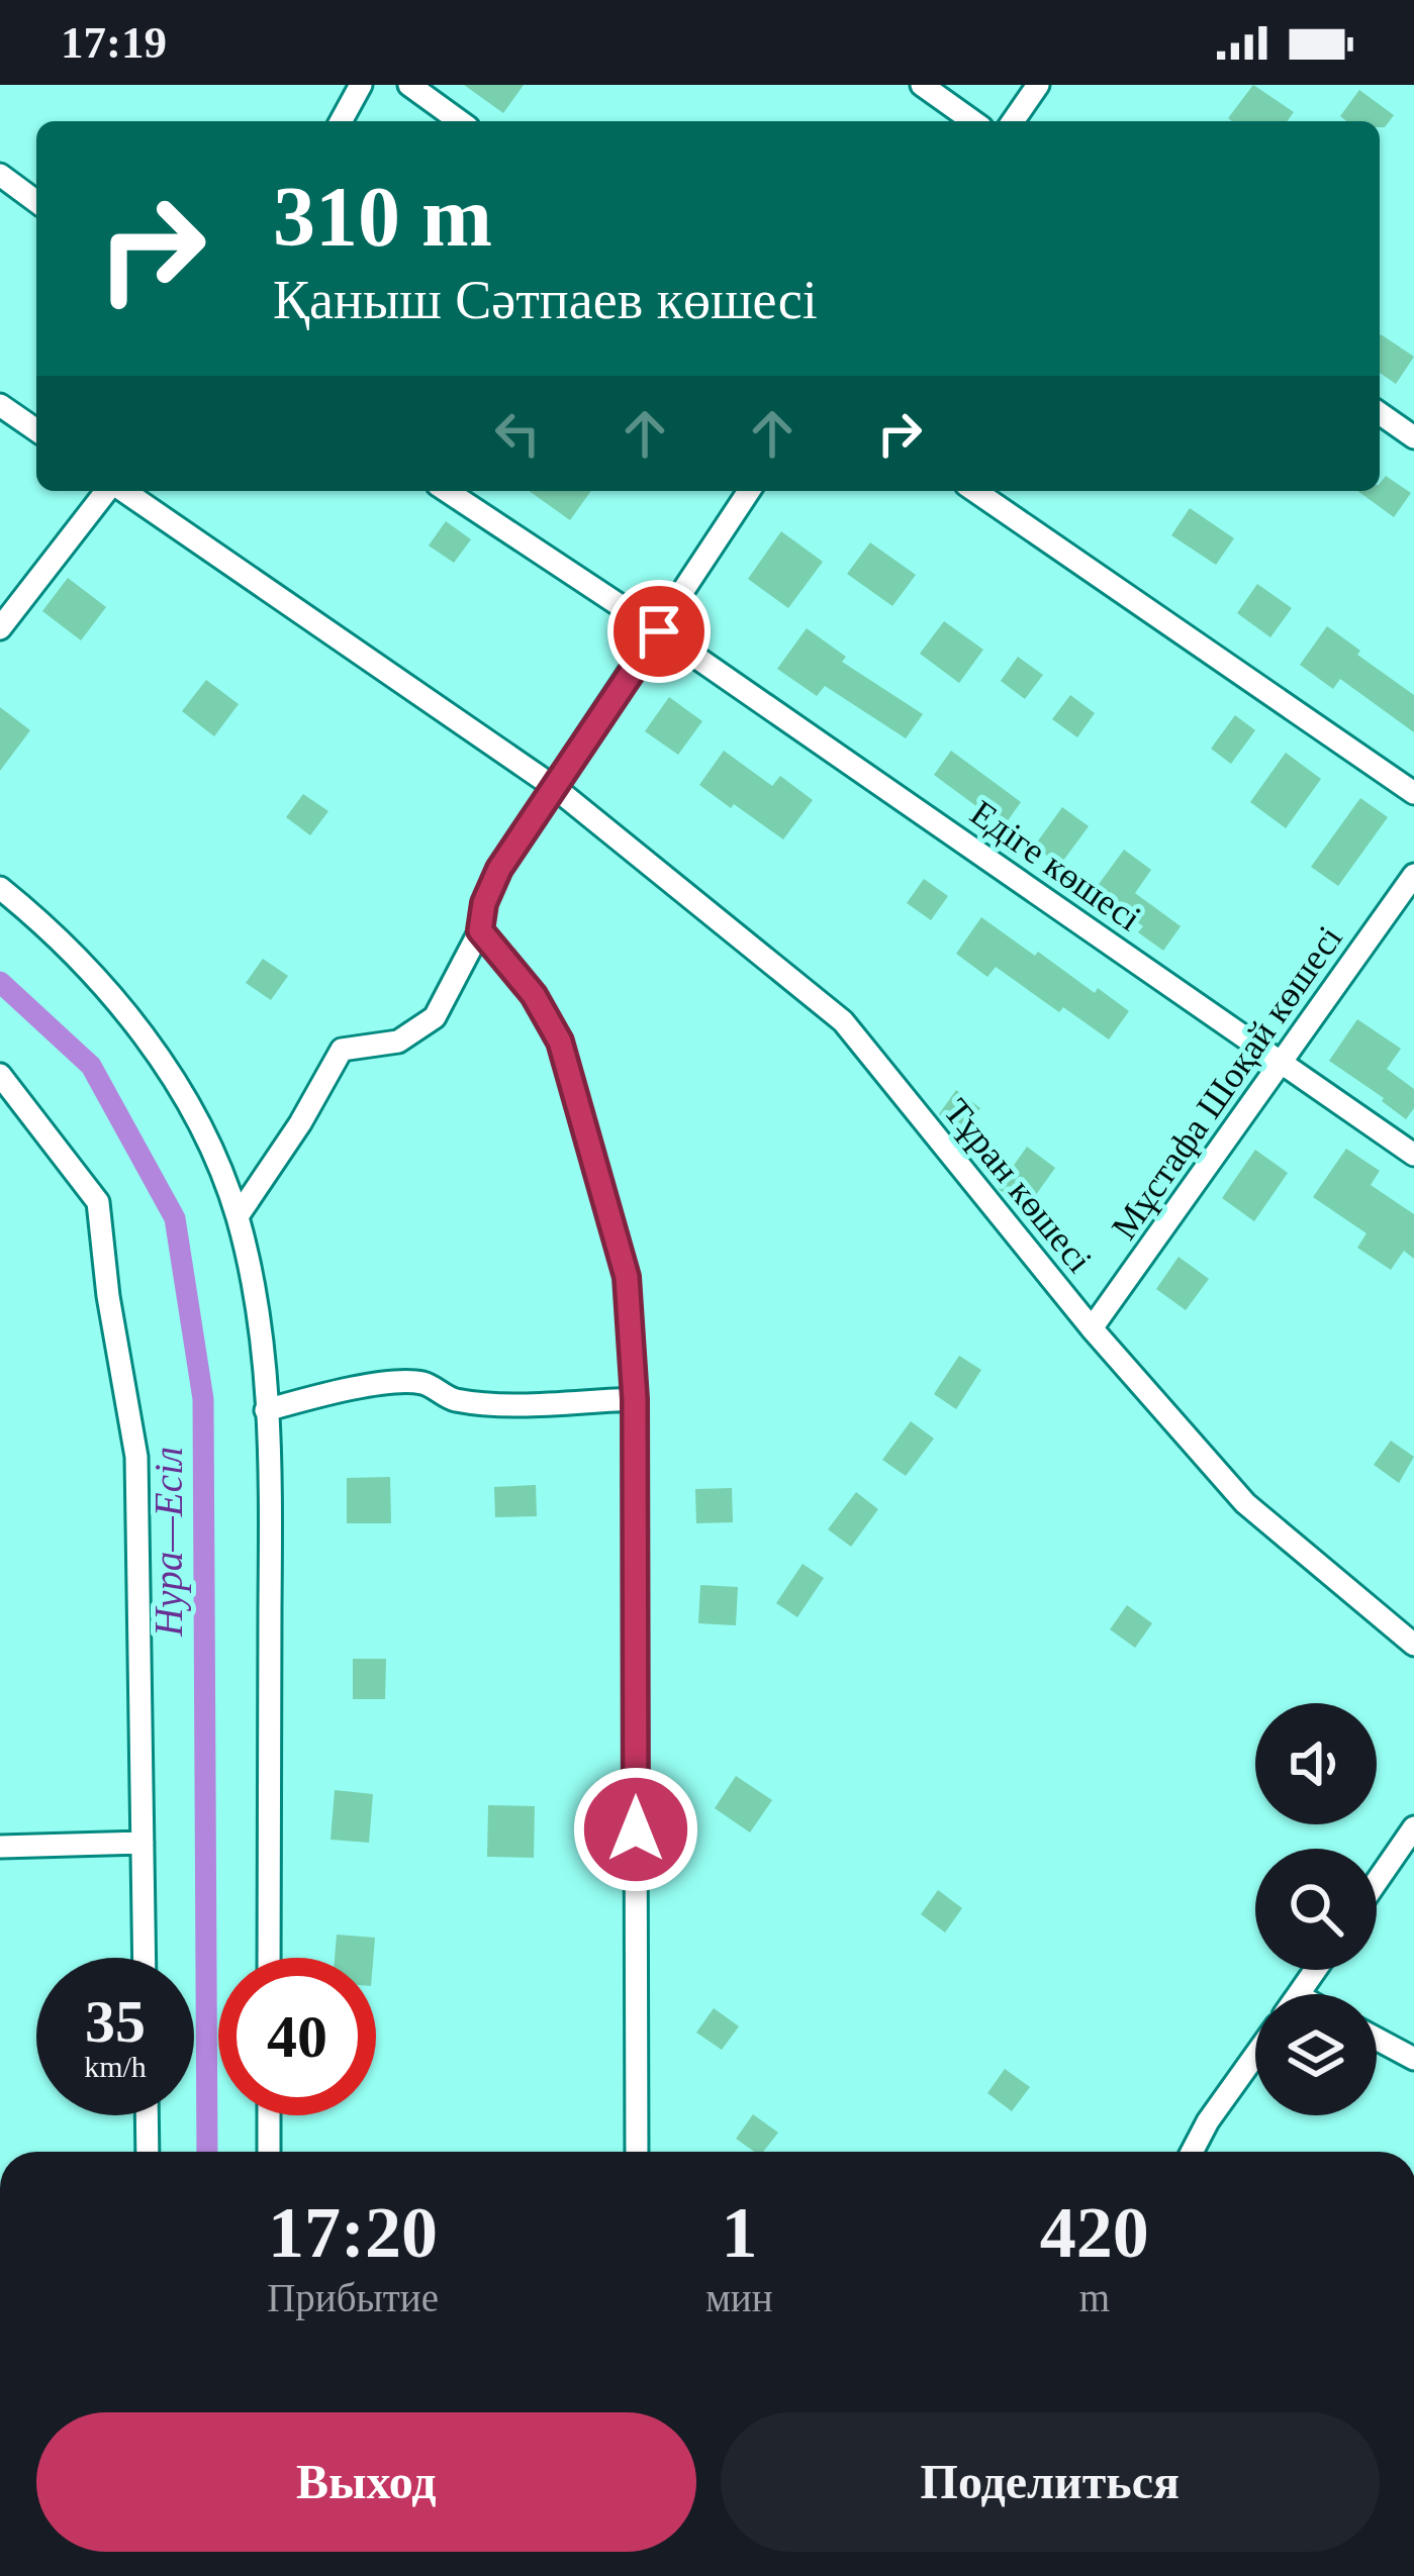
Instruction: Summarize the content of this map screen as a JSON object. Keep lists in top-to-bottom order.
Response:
{
  "streets": {
    "street": ["Едіге көшесі", "Мұстафа Шоқай көшесі", "Тұран көшесі"]
  },
  "crossings": [
    ["Едіге көшесі", "Мұстафа Шоқай көшесі"],
    ["Мұстафа Шоқай көшесі", "Тұран көшесі"]
  ],
  "water": ["Нура—Есіл"],
  "page": {
    "status": "17:19",
    "turn": ["310 m", "Қаныш Сәтпаев көшесі"],
    "speed": "35 km/h",
    "limit": "40",
    "eta": [
      "17:20",
      "Прибытие",
      "1",
      "мин",
      "420",
      "m"
    ],
    "buttons": ["Выход", "Поделиться"]
  }
}
